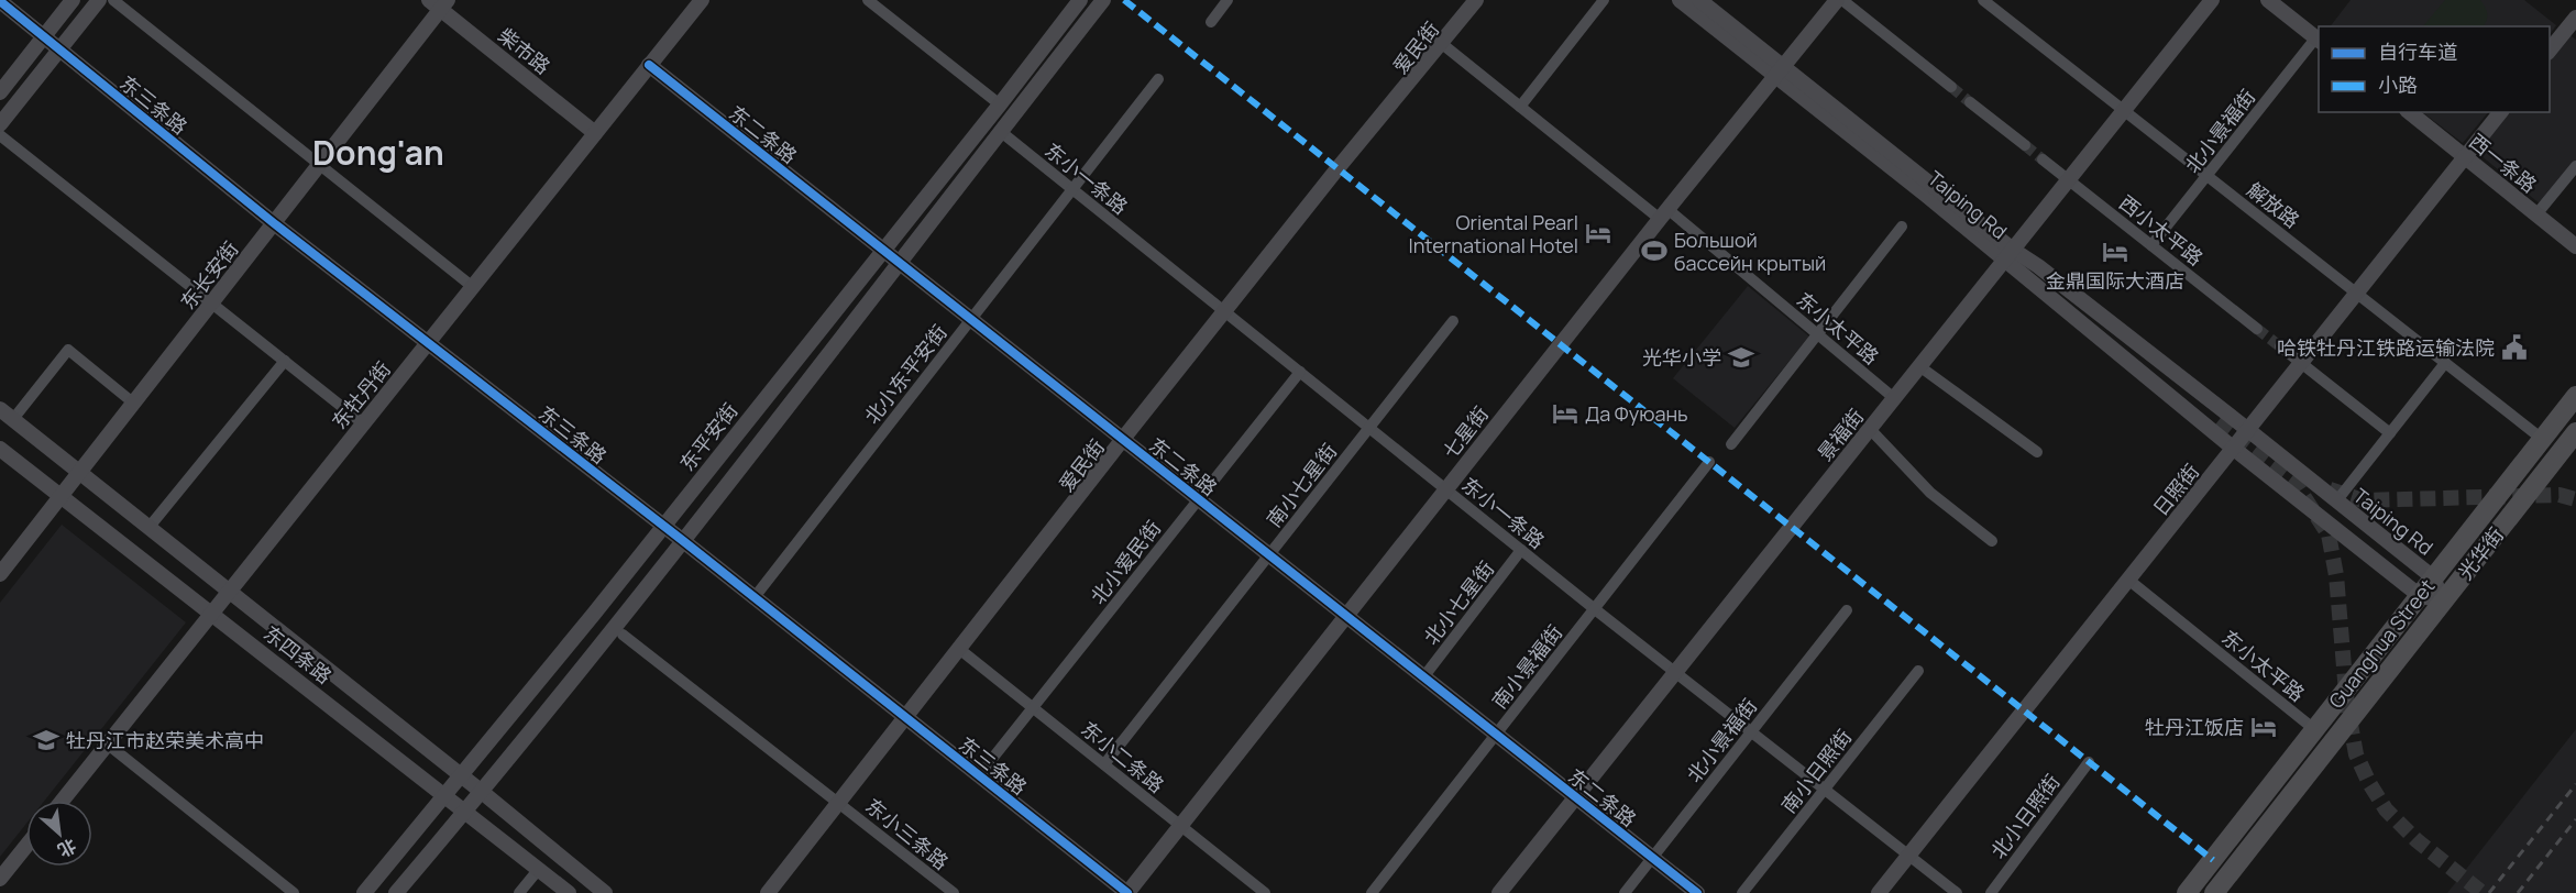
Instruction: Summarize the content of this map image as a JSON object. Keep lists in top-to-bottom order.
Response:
{
  "streets": {
    "highway": ["光华街", "Guanghua Street"],
    "street": [
      "爱民街",
      "柴市路",
      "东三条路",
      "北小景福街",
      "东二条路",
      "西一条路",
      "东小一条路",
      "Taiping Rd",
      "解放路",
      "西小太平路",
      "东长安街",
      "东小太平路",
      "北小东平安街",
      "东牡丹街",
      "七星街",
      "景福街",
      "东平安街",
      "南小七星街",
      "日照街",
      "北小爱民街",
      "北小七星街",
      "东四条路",
      "南小景福街",
      "东小二条路",
      "南小日照街",
      "北小日照街",
      "东小三条路"
    ]
  },
  "crossings": [
    ["爱民街", "东三条路"],
    ["爱民街", "东二条路"],
    ["爱民街", "东小一条路"],
    ["爱民街", "东小太平路"],
    ["爱民街", "东小二条路"],
    ["爱民街", "东小三条路"],
    ["柴市路", "东长安街"],
    ["柴市路", "东牡丹街"],
    ["东三条路", "东长安街"],
    ["东三条路", "北小东平安街"],
    ["东三条路", "东牡丹街"],
    ["东三条路", "七星街"],
    ["东三条路", "东平安街"],
    ["东三条路", "北小爱民街"],
    ["北小景福街", "东二条路"],
    ["北小景福街", "东小一条路"],
    ["北小景福街", "解放路"],
    ["北小景福街", "西小太平路"],
    ["东二条路", "北小东平安街"],
    ["东二条路", "东牡丹街"],
    ["东二条路", "七星街"],
    ["东二条路", "景福街"],
    ["东二条路", "东平安街"],
    ["东二条路", "南小七星街"],
    ["东二条路", "北小爱民街"],
    ["东二条路", "北小七星街"],
    ["东二条路", "南小景福街"],
    ["西一条路", "日照街"],
    ["东小一条路", "北小东平安街"],
    ["东小一条路", "七星街"],
    ["东小一条路", "景福街"],
    ["东小一条路", "南小七星街"],
    ["东小一条路", "日照街"],
    ["东小一条路", "北小爱民街"],
    ["东小一条路", "北小七星街"],
    ["东小一条路", "南小景福街"],
    ["东小一条路", "南小日照街"],
    ["Taiping Rd", "七星街"],
    ["Taiping Rd", "景福街"],
    ["Taiping Rd", "日照街"],
    ["Taiping Rd", "光华街"],
    ["Taiping Rd", "Guanghua Street"],
    ["解放路", "景福街"],
    ["解放路", "日照街"],
    ["解放路", "Guanghua Street"],
    ["西小太平路", "景福街"],
    ["东长安街", "东四条路"],
    ["东小太平路", "七星街"],
    ["东小太平路", "景福街"],
    ["东小太平路", "日照街"],
    ["东小太平路", "Guanghua Street"],
    ["东牡丹街", "东四条路"],
    ["七星街", "东小二条路"],
    ["东平安街", "东四条路"],
    ["南小七星街", "东小二条路"],
    ["北小爱民街", "东小二条路"]
  ],
  "districts": ["Dong'an"],
  "places": {
    "hotel": [
      "Oriental Pearl International Hotel",
      "金鼎国际大酒店",
      "Да Фуюань",
      "牡丹江饭店"
    ],
    "sports": ["Большой бассейн крытый"],
    "public building": ["哈铁牡丹江铁路运输法院"],
    "school or university": ["光华小学", "牡丹江市赵荣美术高中"]
  },
  "legend": ["自行车道", "小路"],
  "north": "bottom right"
}
